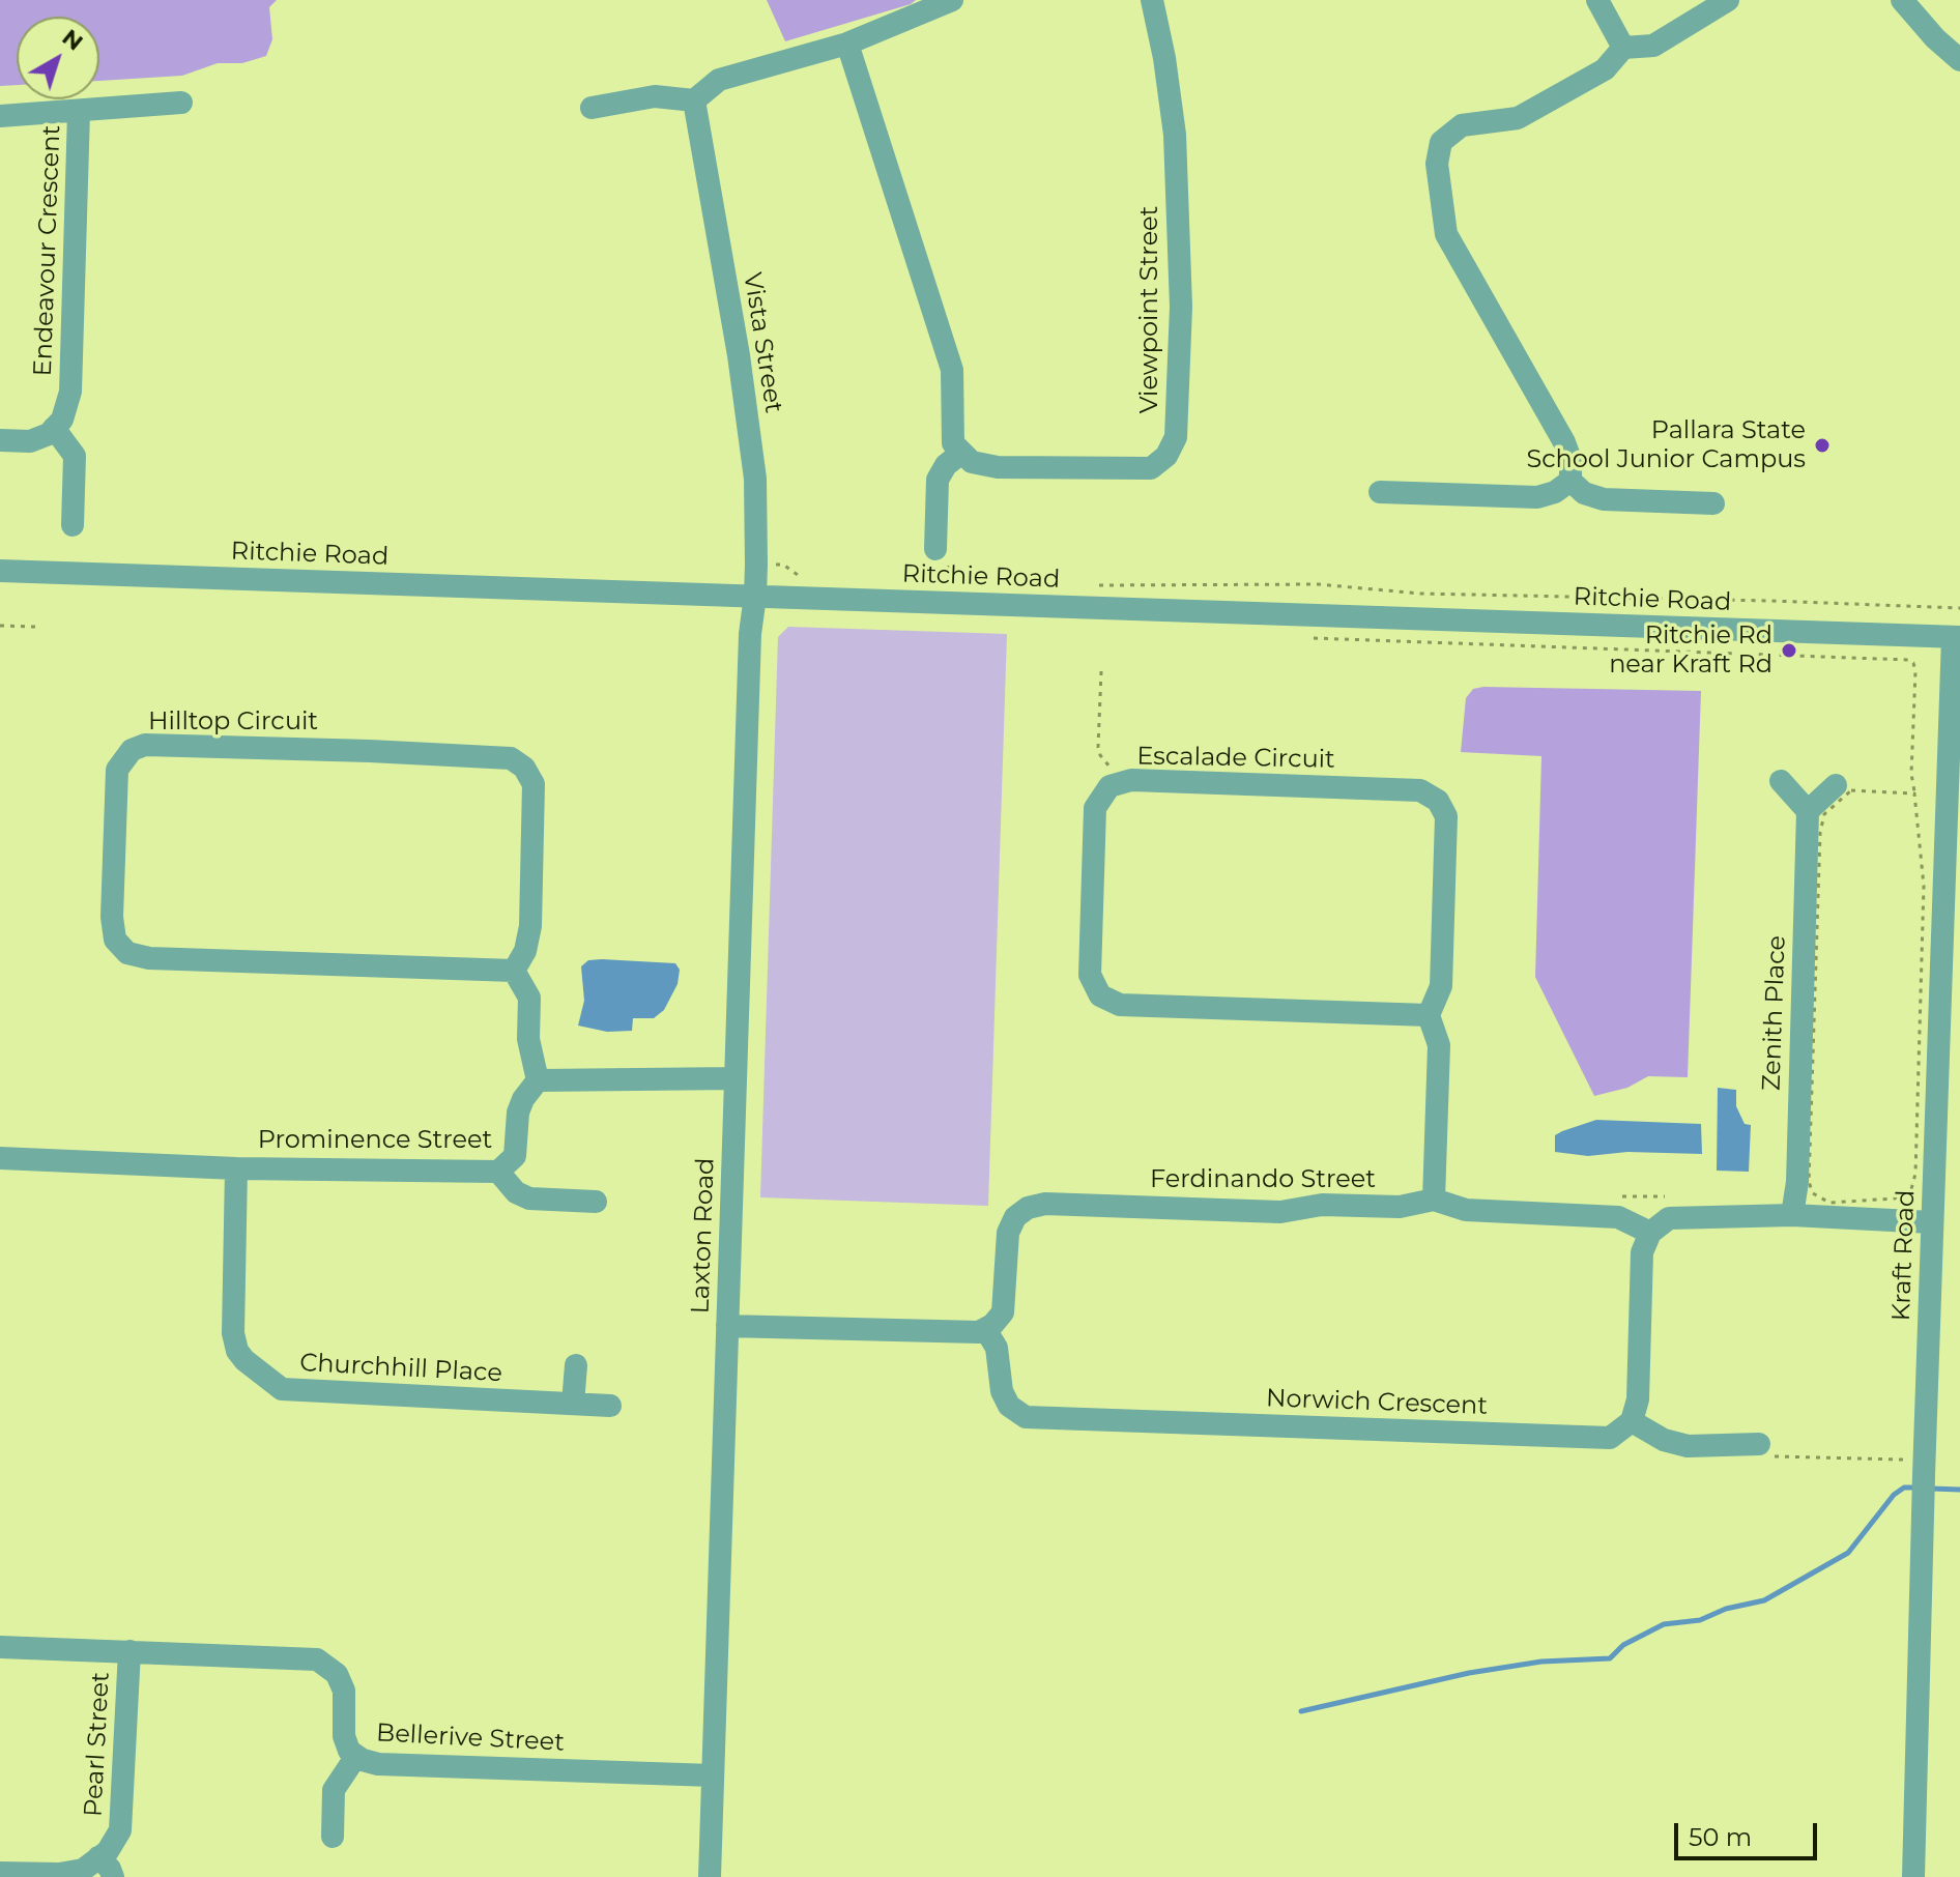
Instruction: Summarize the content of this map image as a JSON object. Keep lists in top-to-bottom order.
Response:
{
  "streets": {
    "street": [
      "Endeavour Crescent",
      "Viewpoint Street",
      "Vista Street",
      "Ritchie Road",
      "Hilltop Circuit",
      "Escalade Circuit",
      "Zenith Place",
      "Prominence Street",
      "Ferdinando Street",
      "Laxton Road",
      "Kraft Road",
      "Churchhill Place",
      "Norwich Crescent",
      "Bellerive Street",
      "Pearl Street"
    ]
  },
  "crossings": [
    ["Vista Street", "Ritchie Road"],
    ["Vista Street", "Laxton Road"],
    ["Ritchie Road", "Laxton Road"],
    ["Ritchie Road", "Kraft Road"],
    ["Prominence Street", "Churchhill Place"],
    ["Ferdinando Street", "Norwich Crescent"],
    ["Laxton Road", "Bellerive Street"],
    ["Bellerive Street", "Pearl Street"]
  ],
  "places": ["Pallara State School Junior Campus", "Ritchie Rd near Kraft Rd"],
  "scale_bar": "50 m",
  "north": "top right"
}
